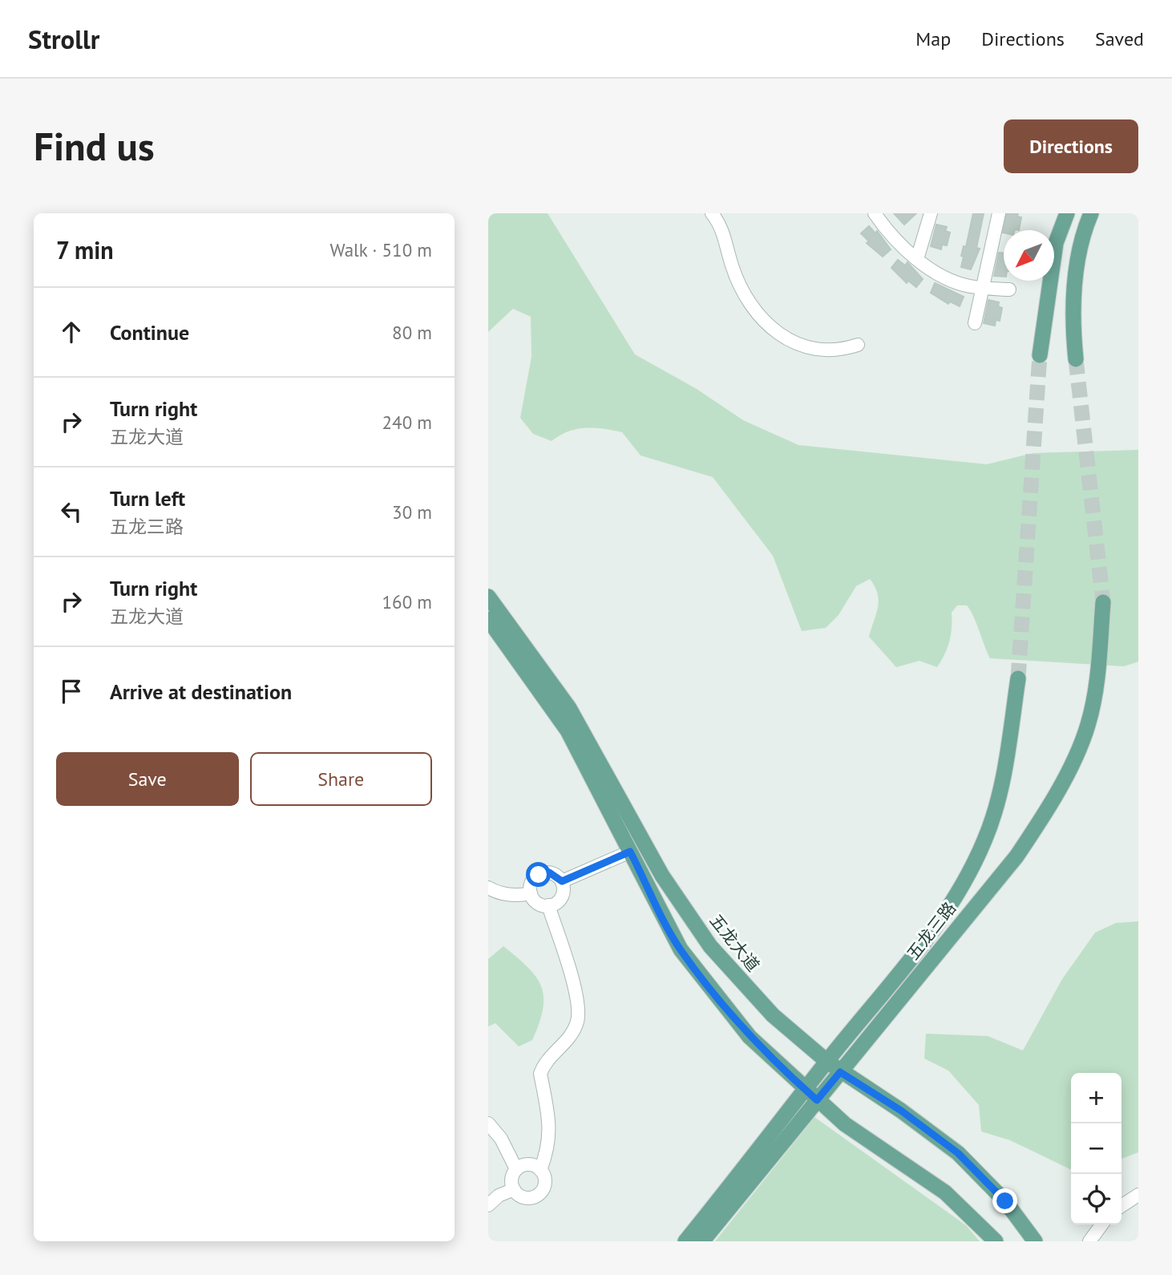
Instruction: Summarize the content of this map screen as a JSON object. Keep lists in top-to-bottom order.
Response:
{
  "streets": {
    "main road": ["五龙三路", "五龙大道"]
  },
  "crossings": [
    ["五龙三路", "五龙大道"]
  ],
  "north": "bottom left",
  "page": {
    "header": "Strollr",
    "nav": ["Map", "Directions", "Saved"],
    "buttons": [
      "Directions",
      ["Save", "Share"]
    ],
    "title": "Find us",
    "heading": ["7 min", "Walk · 510 m"],
    "list": [
      ["Continue", "80 m"],
      ["Turn right", "五龙大道", "240 m"],
      ["Turn left", "五龙三路", "30 m"],
      ["Turn right", "五龙大道", "160 m"],
      "Arrive at destination"
    ],
    "map_buttons": ["+", "−"]
  }
}
